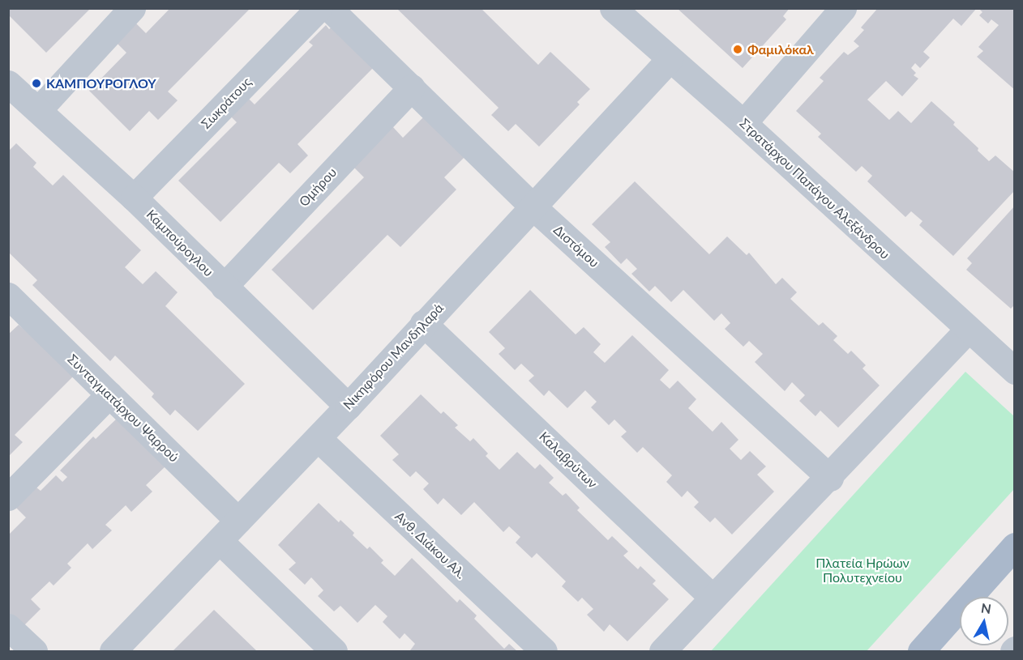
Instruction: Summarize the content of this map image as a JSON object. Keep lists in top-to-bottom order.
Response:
{
  "streets": {
    "street": [
      "Σωκράτους",
      "Ομήρου",
      "Στρατάρχου Παπάγου Αλεξάνδρου",
      "Καμπούρογλου",
      "Διστόμου",
      "Νικηφόρου Μανδηλαρά",
      "Συνταγματάρχου Ψαρρού",
      "Καλαβρύτων",
      "Ανθ. Διάκου Αλ."
    ]
  },
  "crossings": [
    ["Σωκράτους", "Καμπούρογλου"],
    ["Ομήρου", "Καμπούρογλου"],
    ["Ομήρου", "Διστόμου"],
    ["Στρατάρχου Παπάγου Αλεξάνδρου", "Νικηφόρου Μανδηλαρά"],
    ["Καμπούρογλου", "Νικηφόρου Μανδηλαρά"],
    ["Διστόμου", "Νικηφόρου Μανδηλαρά"],
    ["Νικηφόρου Μανδηλαρά", "Συνταγματάρχου Ψαρρού"],
    ["Νικηφόρου Μανδηλαρά", "Καλαβρύτων"],
    ["Νικηφόρου Μανδηλαρά", "Ανθ. Διάκου Αλ."]
  ],
  "parks": ["Πλατεία Ηρώων Πολυτεχνείου"],
  "places": ["Φαμιλόκαλ", "ΚΑΜΠΟΥΡΟΓΛΟΥ"],
  "north": "top"
}
